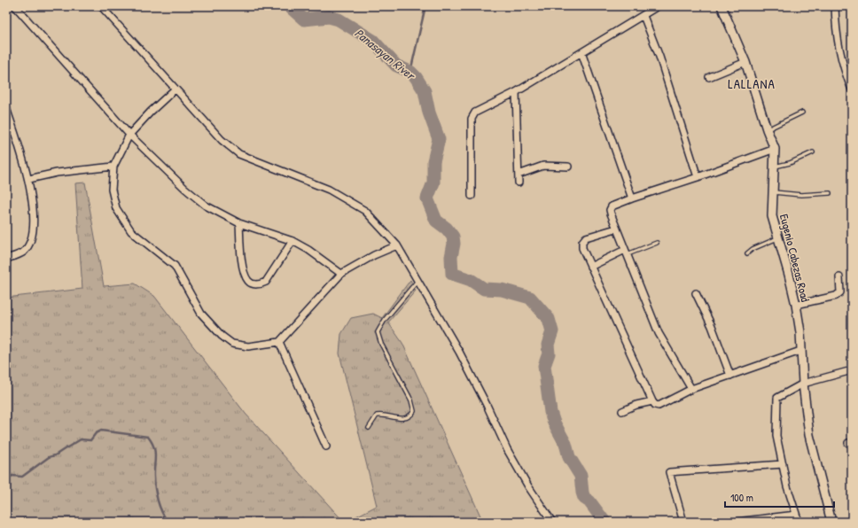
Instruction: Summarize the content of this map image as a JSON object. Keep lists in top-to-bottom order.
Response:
{
  "streets": {
    "street": ["Eugenio Cabezas Road"]
  },
  "districts": ["LALLANA"],
  "water": ["Panasayan River"],
  "scale_bar": "100 m"
}
